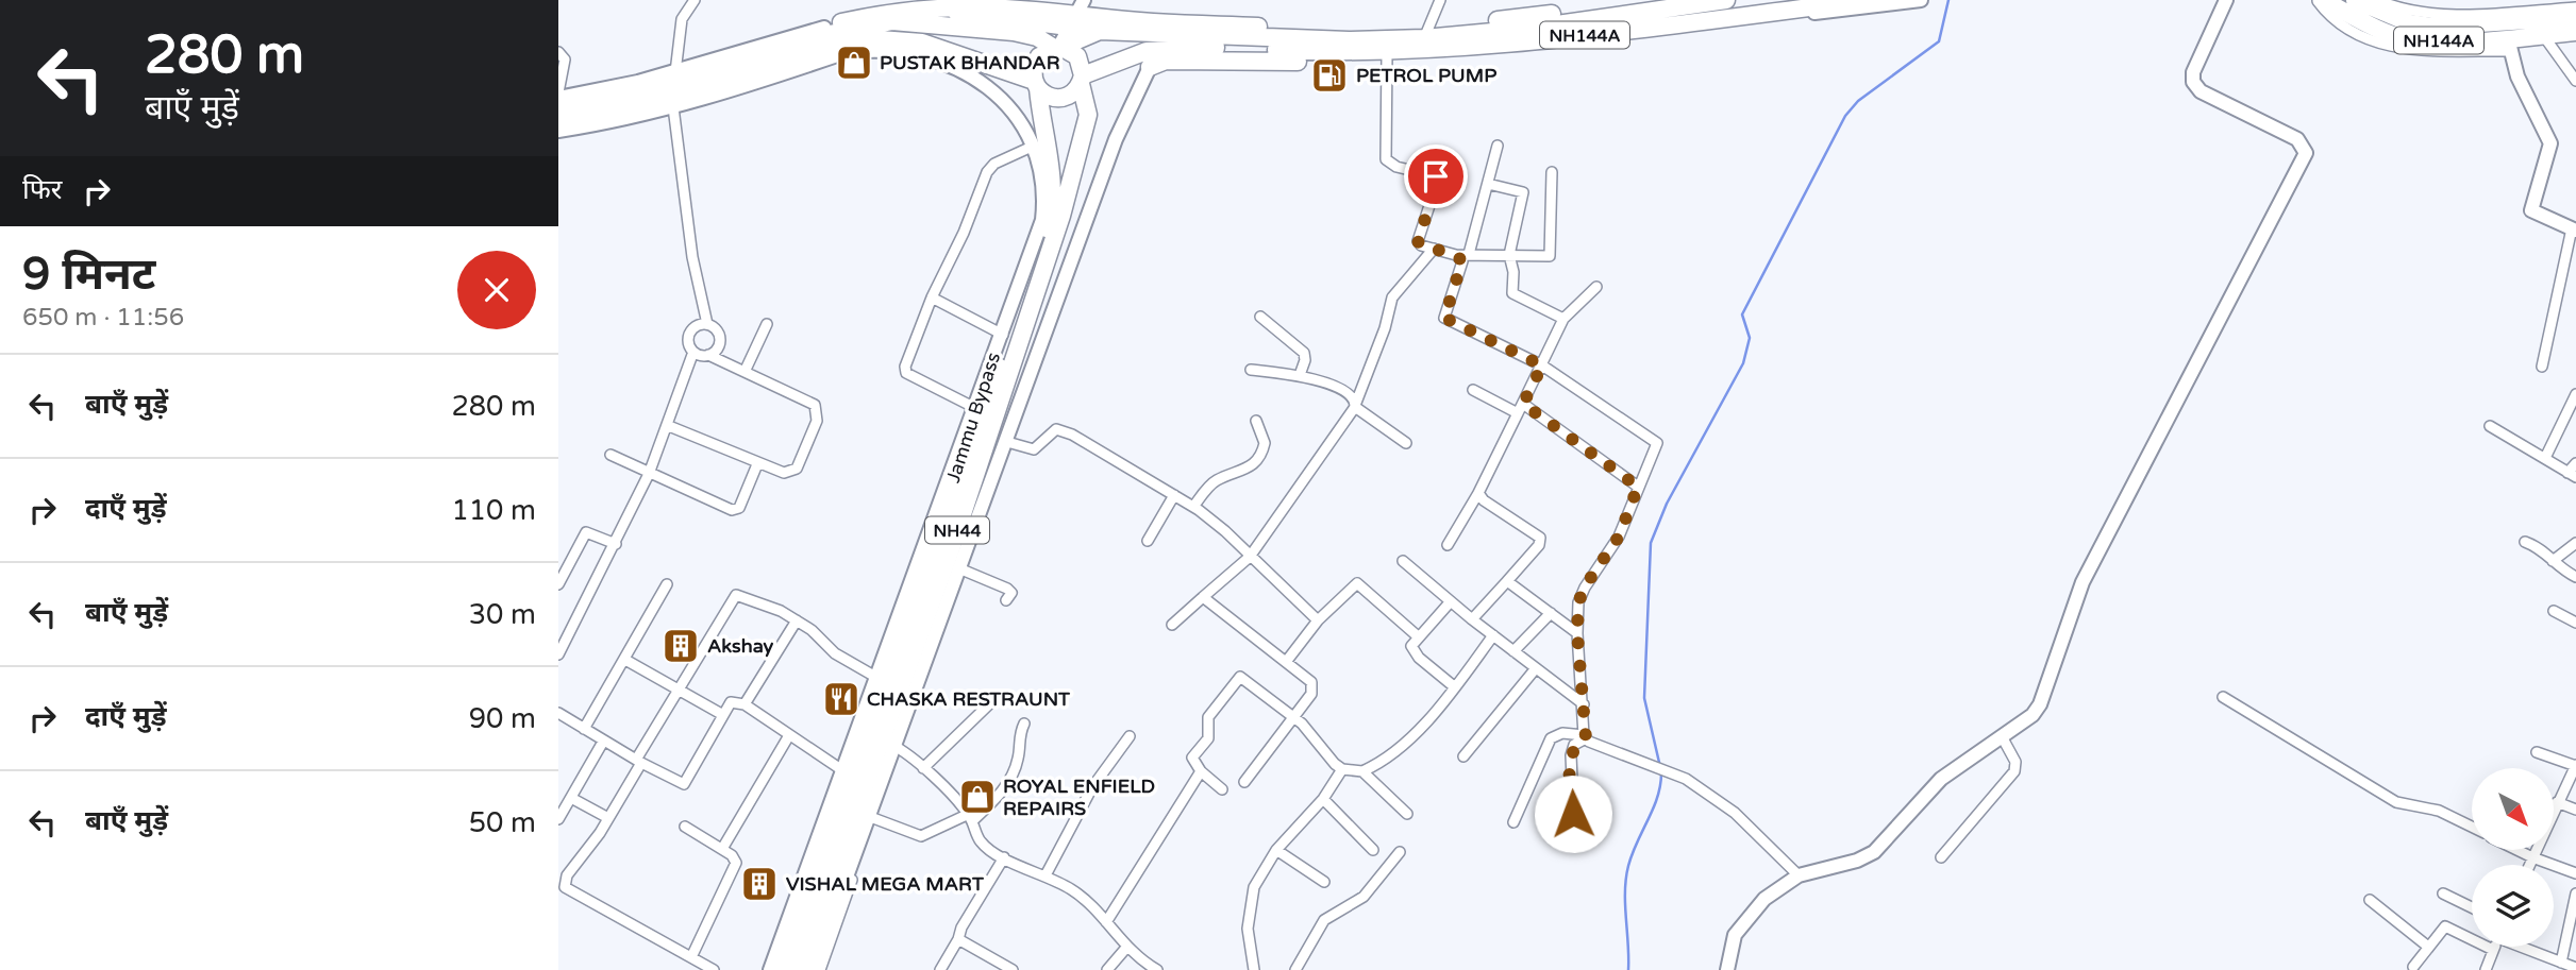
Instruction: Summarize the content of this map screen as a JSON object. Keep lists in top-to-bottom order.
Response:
{
  "streets": {
    "highway": ["NH144A", "Jammu Bypass", "NH44"]
  },
  "crossings": [
    ["NH144A", "Jammu Bypass"],
    ["NH144A", "NH44"],
    ["Jammu Bypass", "NH44"]
  ],
  "places": {
    "shop": ["PUSTAK BHANDAR", "ROYAL ENFIELD REPAIRS"],
    "fuel station": ["PETROL PUMP"],
    "building": ["Akshay", "VISHAL MEGA MART"],
    "restaurant": ["CHASKA RESTRAUNT"]
  },
  "north": "bottom right",
  "page": {
    "turn": ["280 m", "बाएँ मुड़ें"],
    "then": "फिर",
    "heading": ["9 मिनट", "650 m · 11:56"],
    "list": [
      {
        "name": "बाएँ मुड़ें",
        "value": "280 m"
      },
      {
        "name": "दाएँ मुड़ें",
        "value": "110 m"
      },
      {
        "name": "बाएँ मुड़ें",
        "value": "30 m"
      },
      {
        "name": "दाएँ मुड़ें",
        "value": "90 m"
      },
      {
        "name": "बाएँ मुड़ें",
        "value": "50 m"
      }
    ]
  }
}
